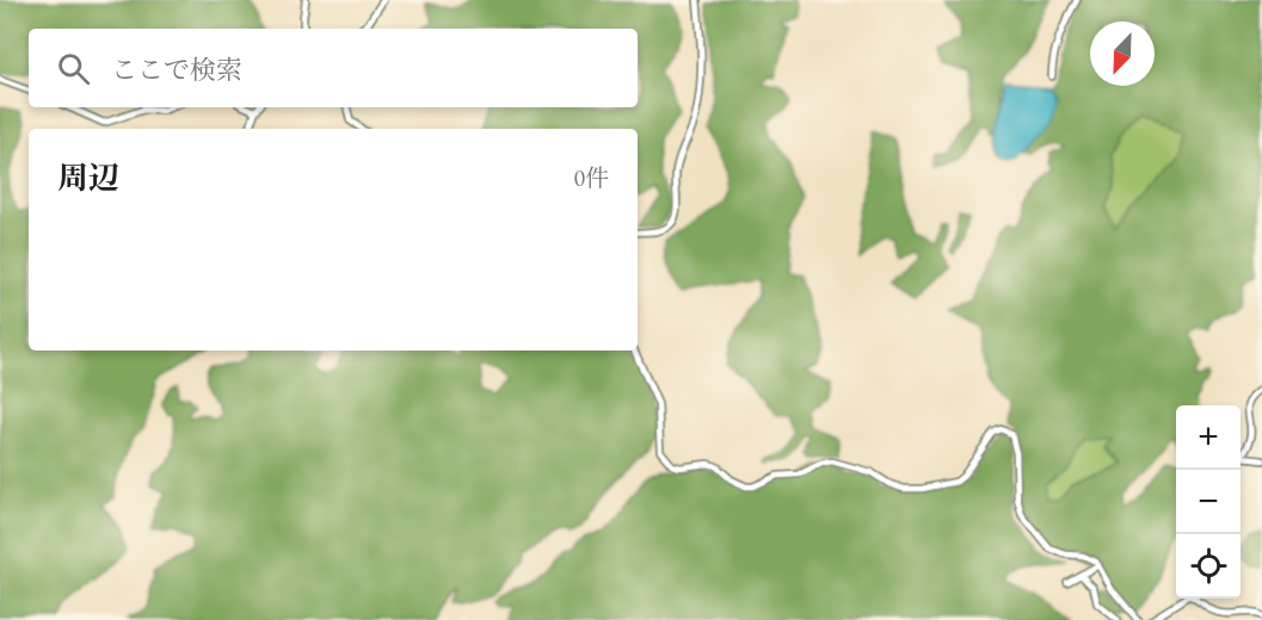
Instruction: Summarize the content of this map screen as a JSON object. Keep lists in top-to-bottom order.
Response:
{
  "north": "bottom left",
  "page": {
    "search": "ここで検索",
    "heading": ["周辺", "0件"],
    "map_buttons": ["+", "−"]
  }
}
